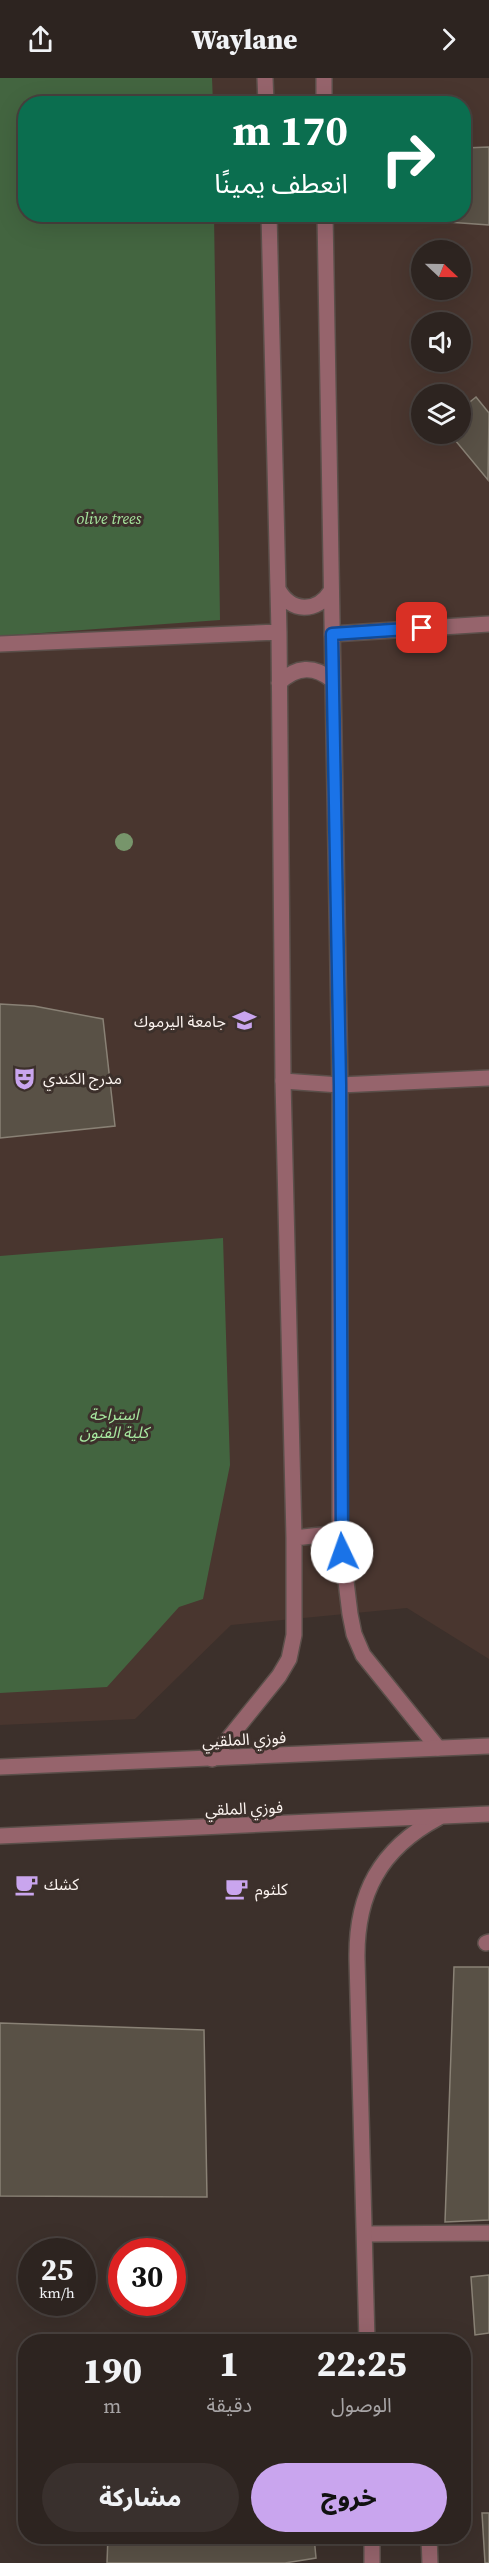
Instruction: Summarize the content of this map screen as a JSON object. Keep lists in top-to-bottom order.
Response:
{
  "streets": {
    "street": ["فوزي الملقيي", "فوزي الملقي"]
  },
  "parks": ["olive trees", "استراحة كلية الفنون"],
  "places": {
    "school or university": ["جامعة اليرموك"],
    "theatre": ["مدرج الكندي"],
    "cafe": ["كشك", "كلثوم"]
  },
  "north": "right",
  "page": {
    "header": "Waylane",
    "turn": ["170 m", "انعطف يمينًا"],
    "speed": "25 km/h",
    "limit": "30",
    "eta": [
      "22:25",
      "الوصول",
      "1",
      "دقيقة",
      "190",
      "m"
    ],
    "buttons": ["خروج", "مشاركة"]
  }
}
